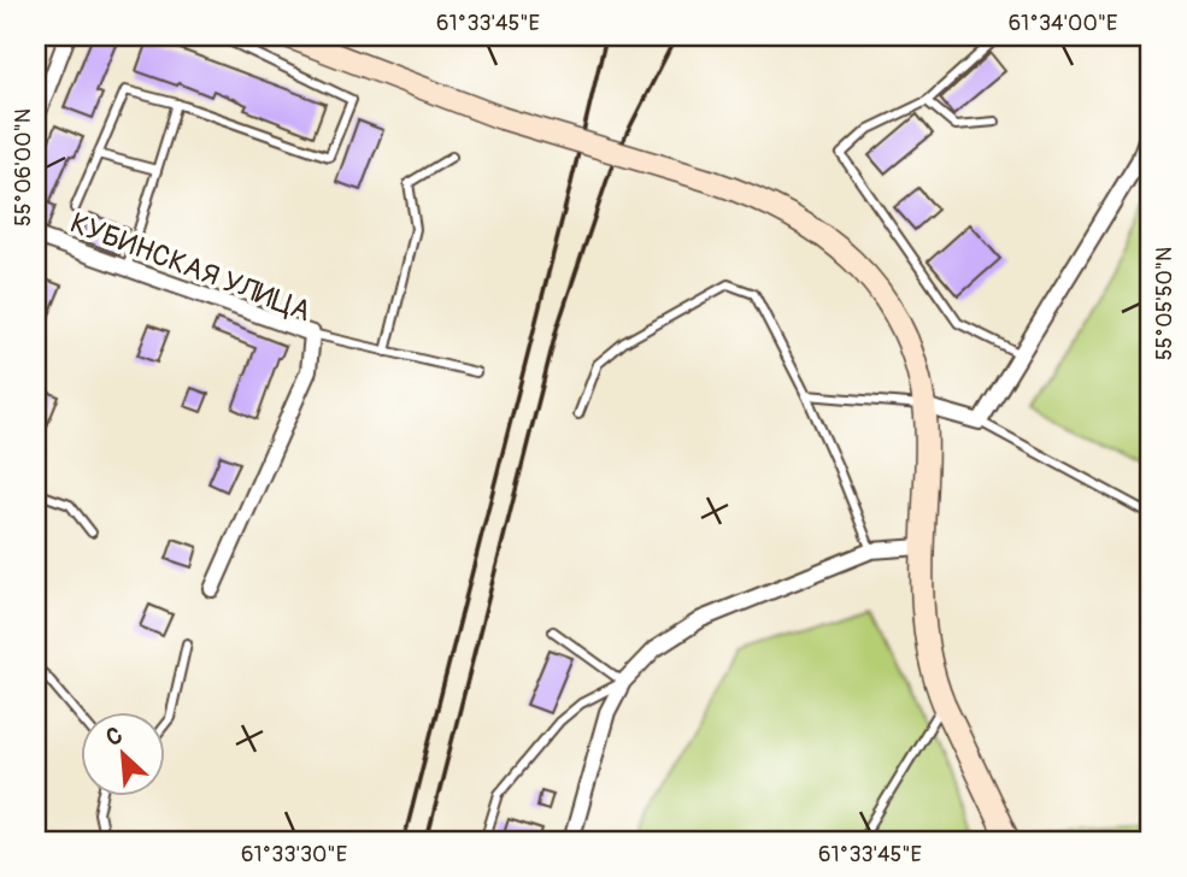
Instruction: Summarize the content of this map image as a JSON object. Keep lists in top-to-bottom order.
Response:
{
  "streets": {
    "street": ["КУБИНСКАЯ УЛИЦА"]
  },
  "north": "top left",
  "coordinates": [
    "61°33'45\"E",
    "61°34'00\"E",
    "55°06'00\"N",
    "55°05'50\"N",
    "61°33'30\"E"
  ]
}
